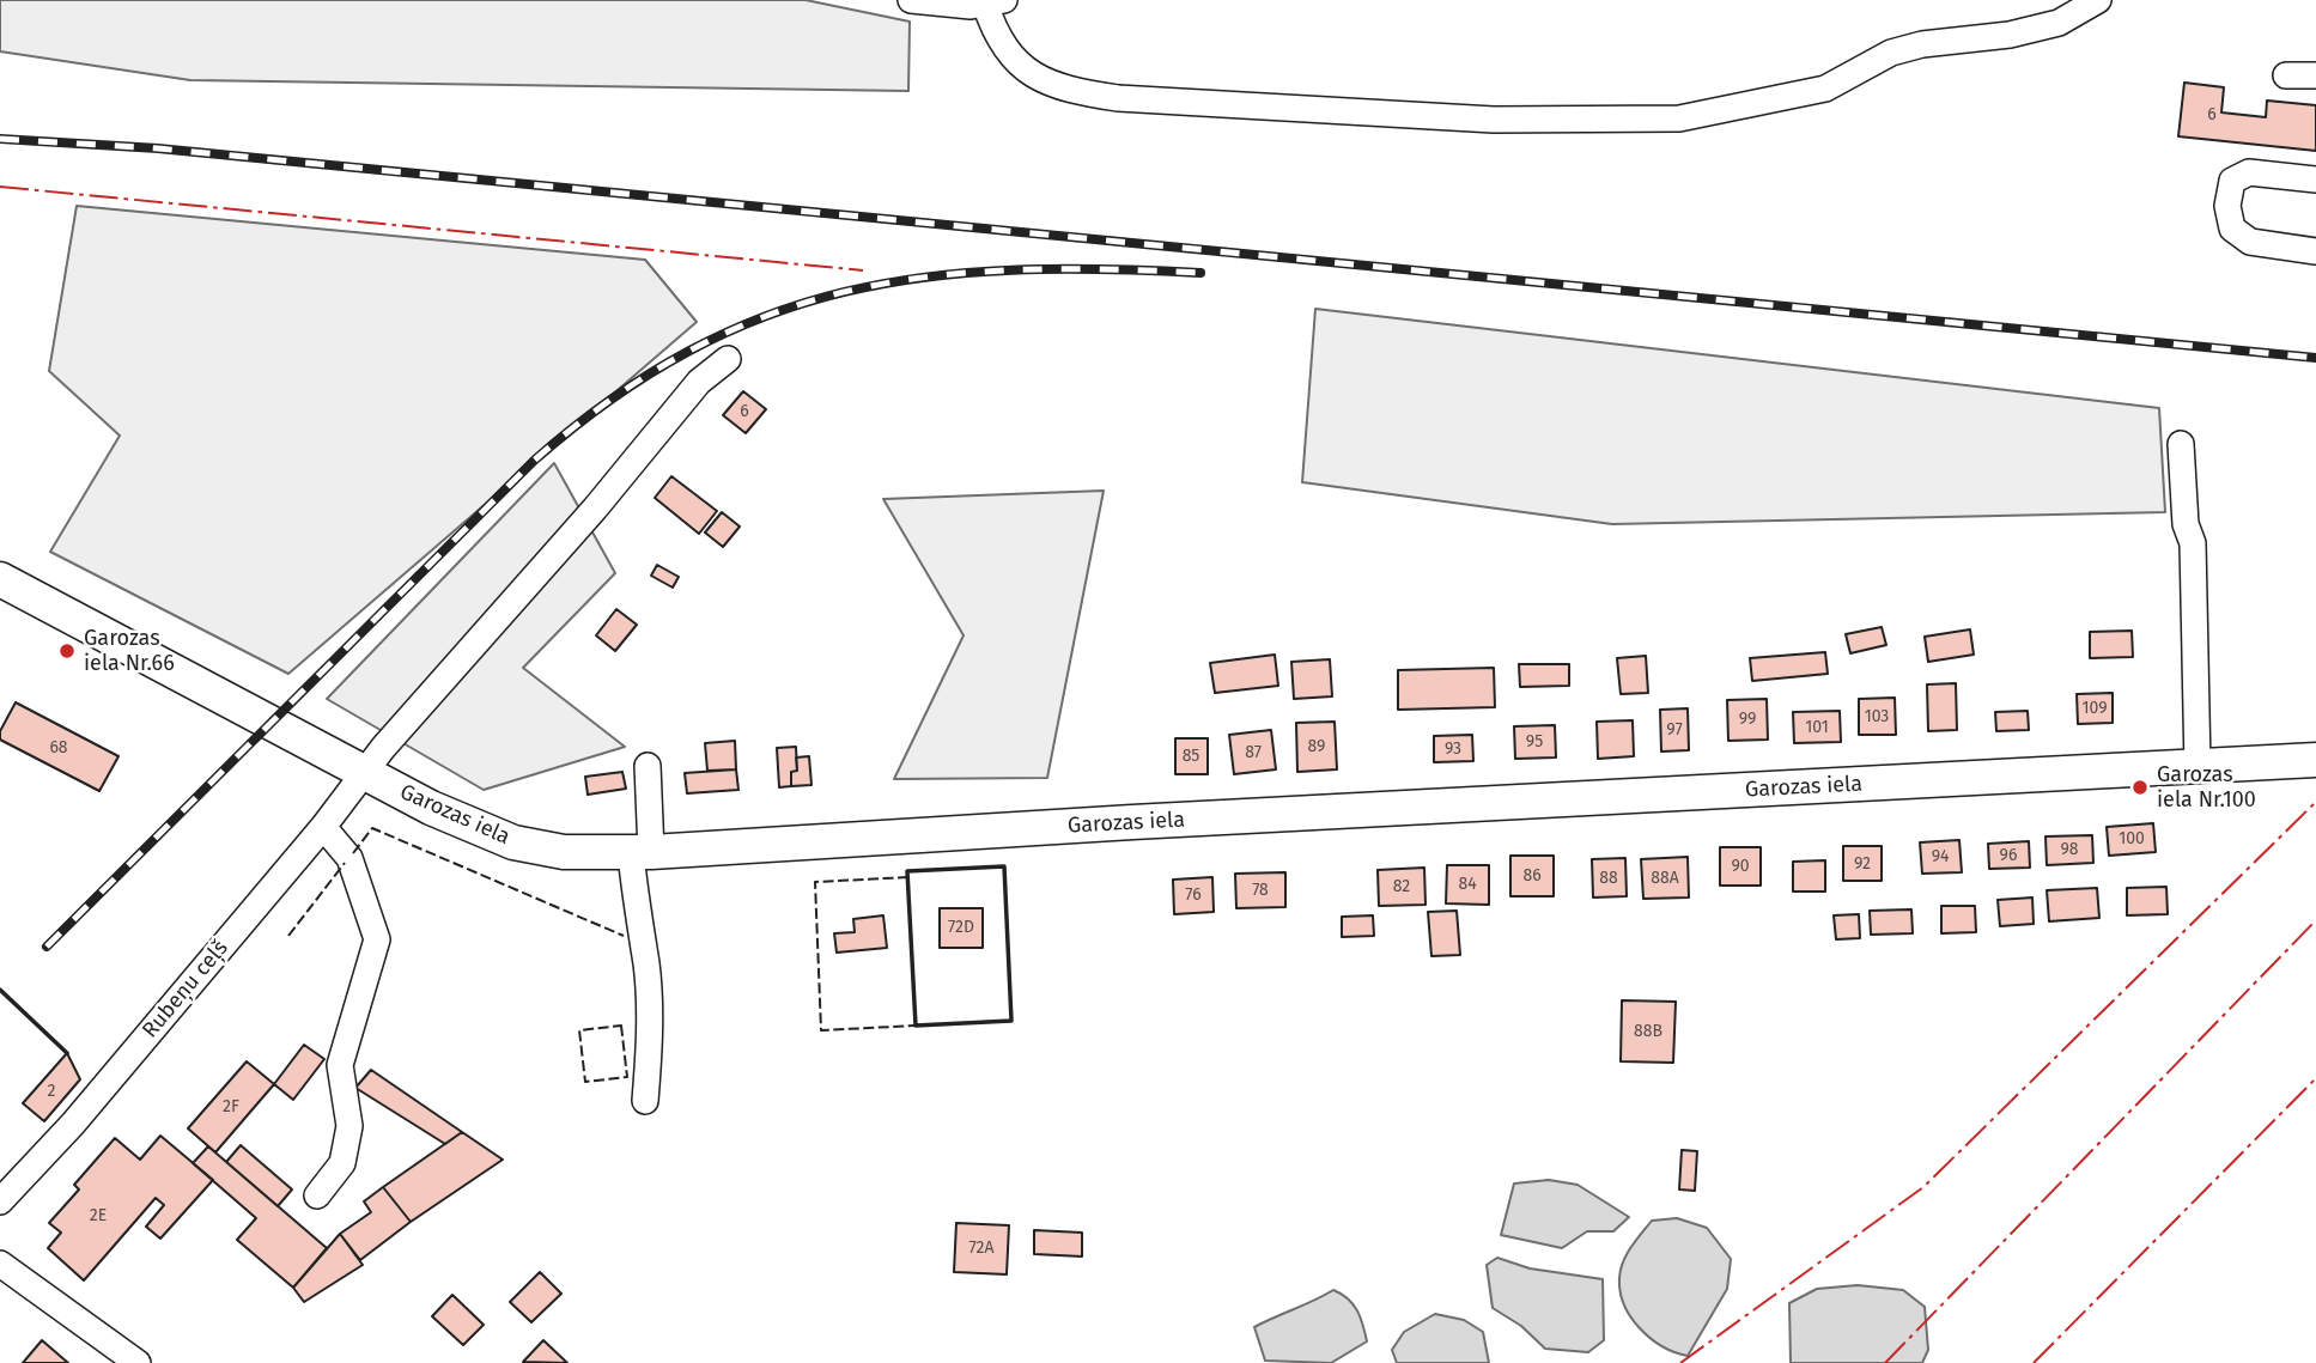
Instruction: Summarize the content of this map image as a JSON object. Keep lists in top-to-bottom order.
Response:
{
  "streets": {
    "main road": ["Garozas iela"],
    "street": ["Rubeņu ceļš"]
  },
  "crossings": [
    ["Garozas iela", "Rubeņu ceļš"]
  ],
  "places": ["Garozas iela Nr.66", "Garozas iela Nr.100"],
  "house_numbers": [
    "6",
    "6",
    "109",
    "103",
    "99",
    "101",
    "97",
    "95",
    "89",
    "68",
    "93",
    "87",
    "85",
    "100",
    "98",
    "96",
    "94",
    "92",
    "90",
    "86",
    "88",
    "88A",
    "84",
    "82",
    "78",
    "76",
    "72D",
    "88B",
    "2",
    "2F",
    "2E",
    "72A"
  ]
}
